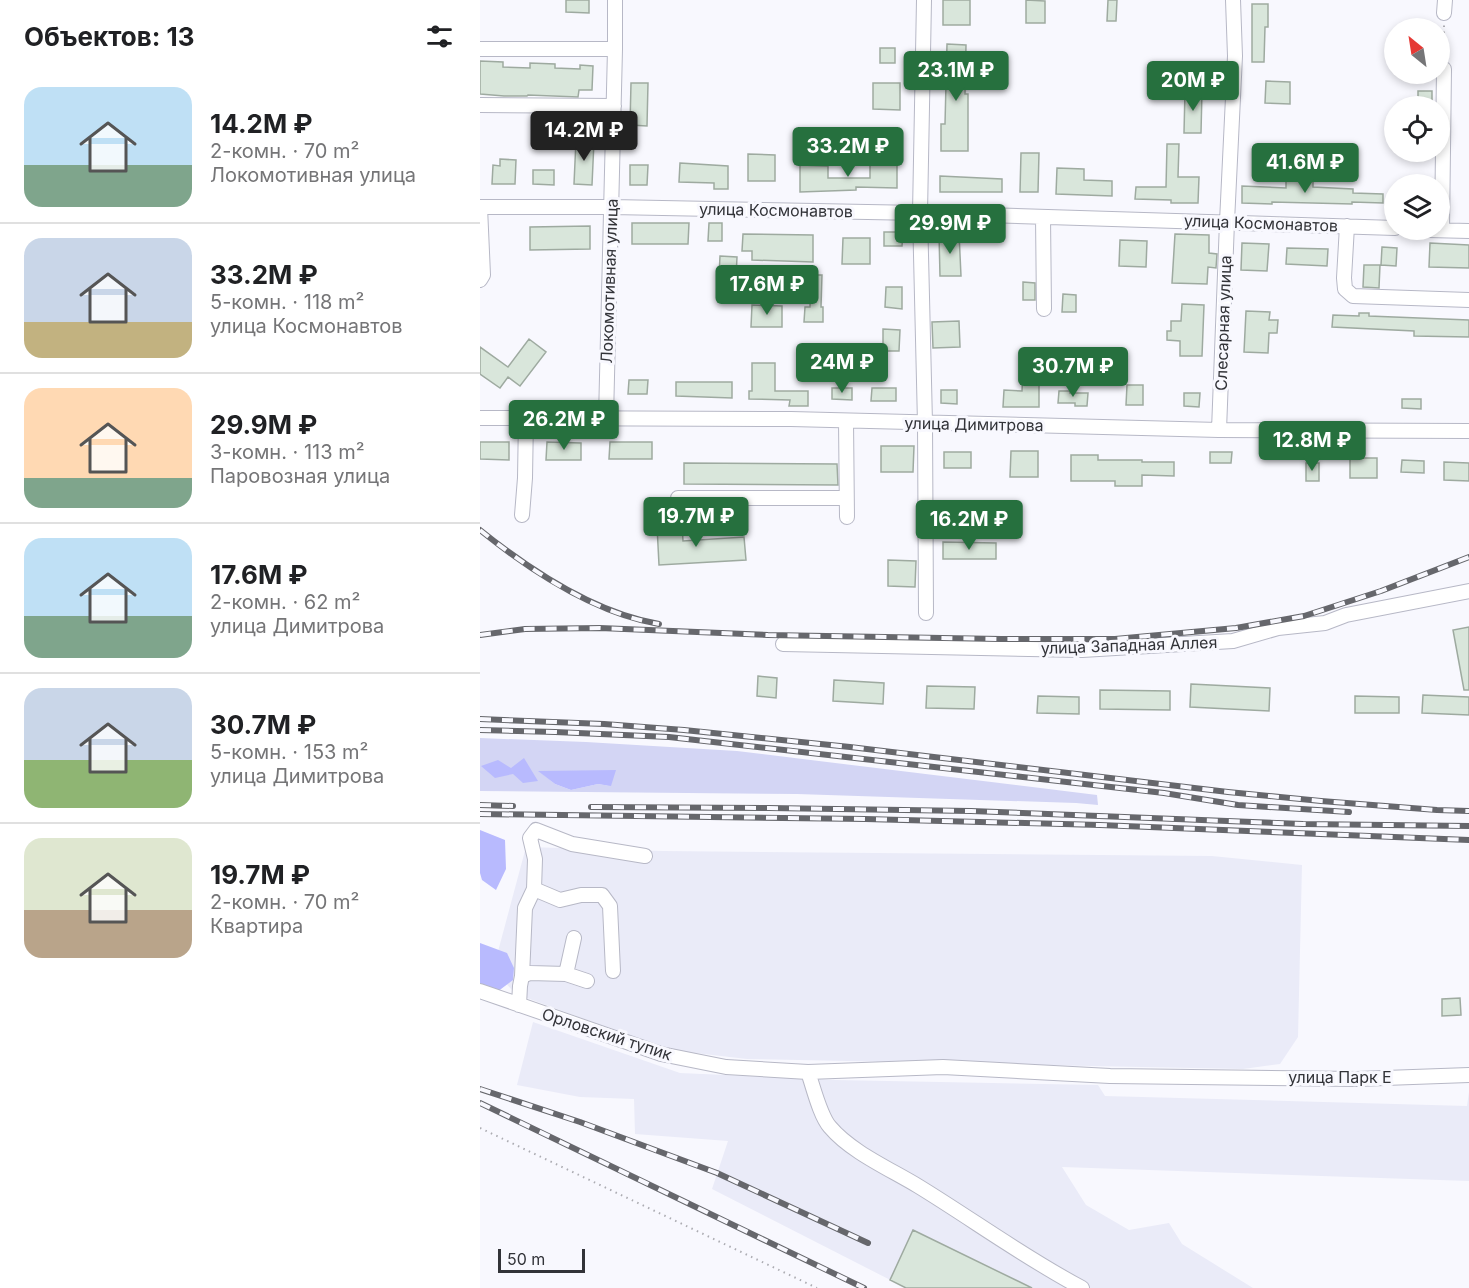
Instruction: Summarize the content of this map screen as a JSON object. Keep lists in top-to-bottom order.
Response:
{
  "streets": {
    "street": [
      "улица Космонавтов",
      "Локомотивная улица",
      "Слесарная улица",
      "улица Димитрова",
      "улица Западная Аллея",
      "Орловский тупик",
      "улица Парк Е"
    ]
  },
  "crossings": [
    ["улица Космонавтов", "Локомотивная улица"],
    ["улица Космонавтов", "Слесарная улица"],
    ["Локомотивная улица", "улица Димитрова"],
    ["Слесарная улица", "улица Димитрова"],
    ["Орловский тупик", "улица Парк Е"]
  ],
  "scale_bar": "50 m",
  "north": "top left",
  "page": {
    "heading": "Объектов: 13",
    "price": [
      "23.1M ₽",
      "20M ₽",
      "14.2M ₽",
      "33.2M ₽",
      "41.6M ₽",
      "29.9M ₽",
      "17.6M ₽",
      "24M ₽",
      "30.7M ₽",
      "26.2M ₽",
      "12.8M ₽",
      "19.7M ₽",
      "16.2M ₽"
    ],
    "list": [
      {
        "name": "14.2M ₽",
        "note": "2-комн. · 70 m² · Локомотивная улица"
      },
      {
        "name": "33.2M ₽",
        "note": "5-комн. · 118 m² · улица Космонавтов"
      },
      {
        "name": "29.9M ₽",
        "note": "3-комн. · 113 m² · Паровозная улица"
      },
      {
        "name": "17.6M ₽",
        "note": "2-комн. · 62 m² · улица Димитрова"
      },
      {
        "name": "30.7M ₽",
        "note": "5-комн. · 153 m² · улица Димитрова"
      },
      {
        "name": "19.7M ₽",
        "note": "2-комн. · 70 m² · Квартира"
      }
    ],
    "scale": "50 m"
  }
}
